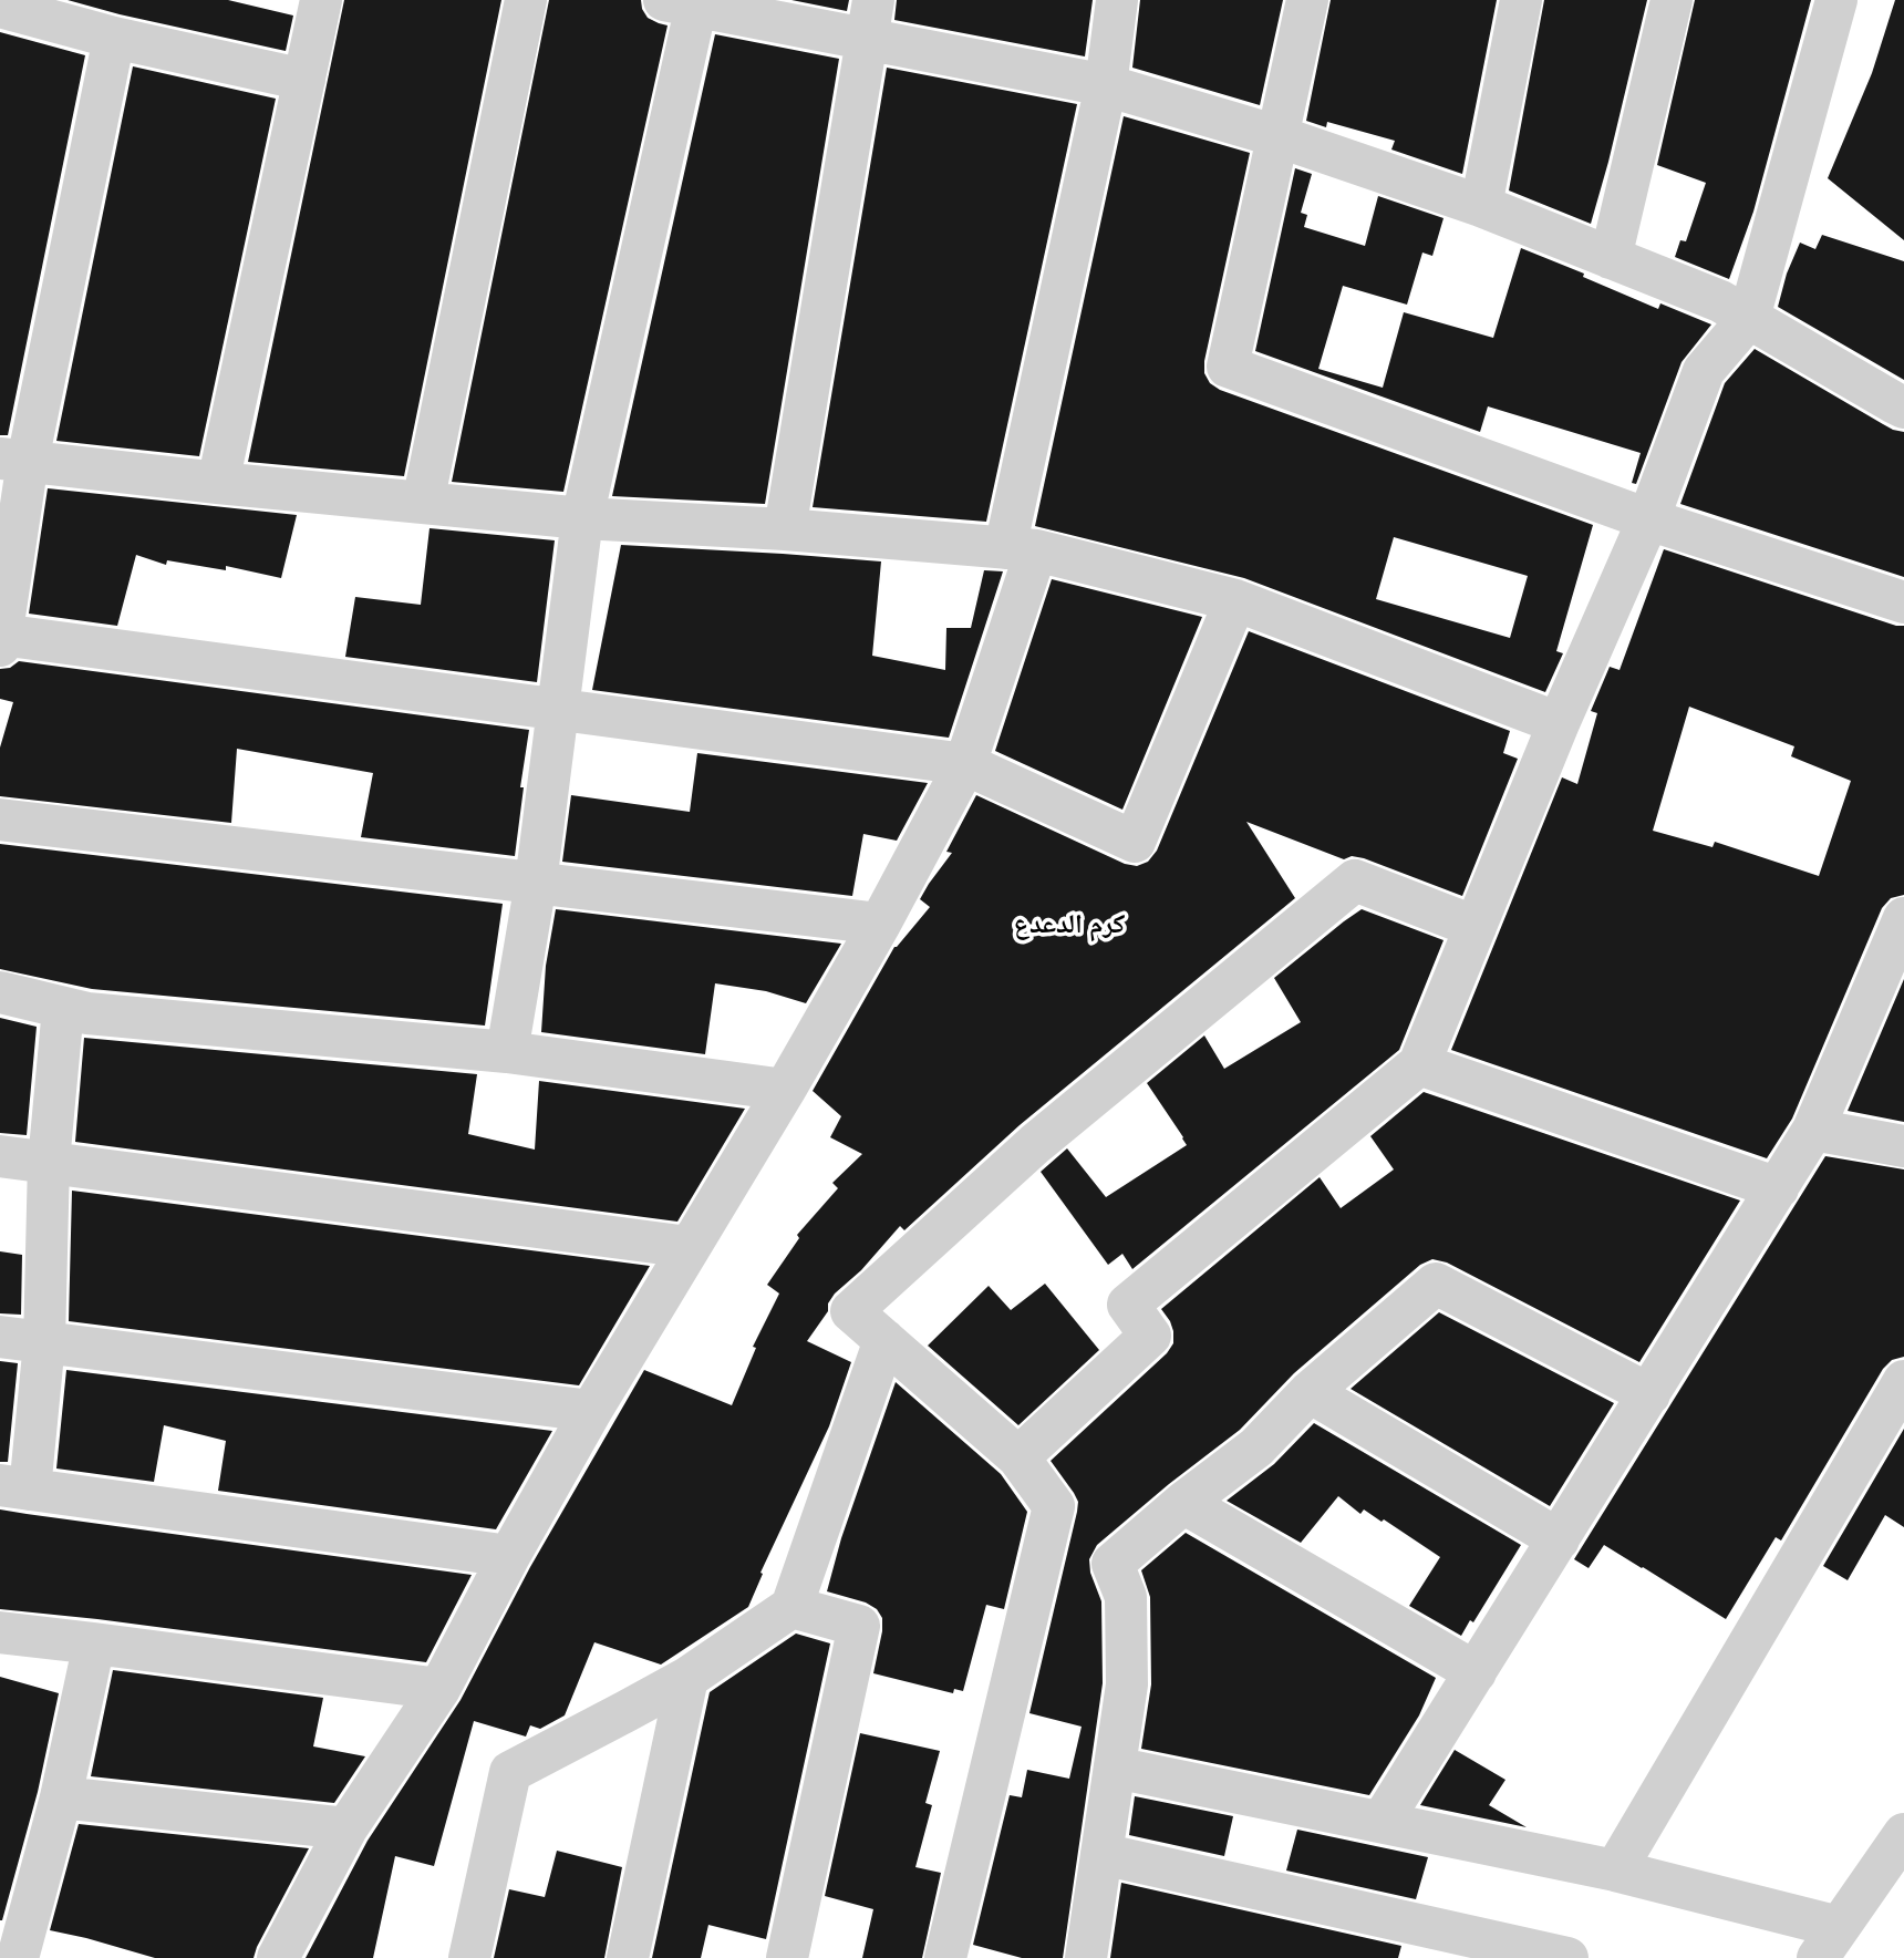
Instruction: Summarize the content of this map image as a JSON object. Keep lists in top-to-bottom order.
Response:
{
  "districts": ["كرم الدعدع"]
}
